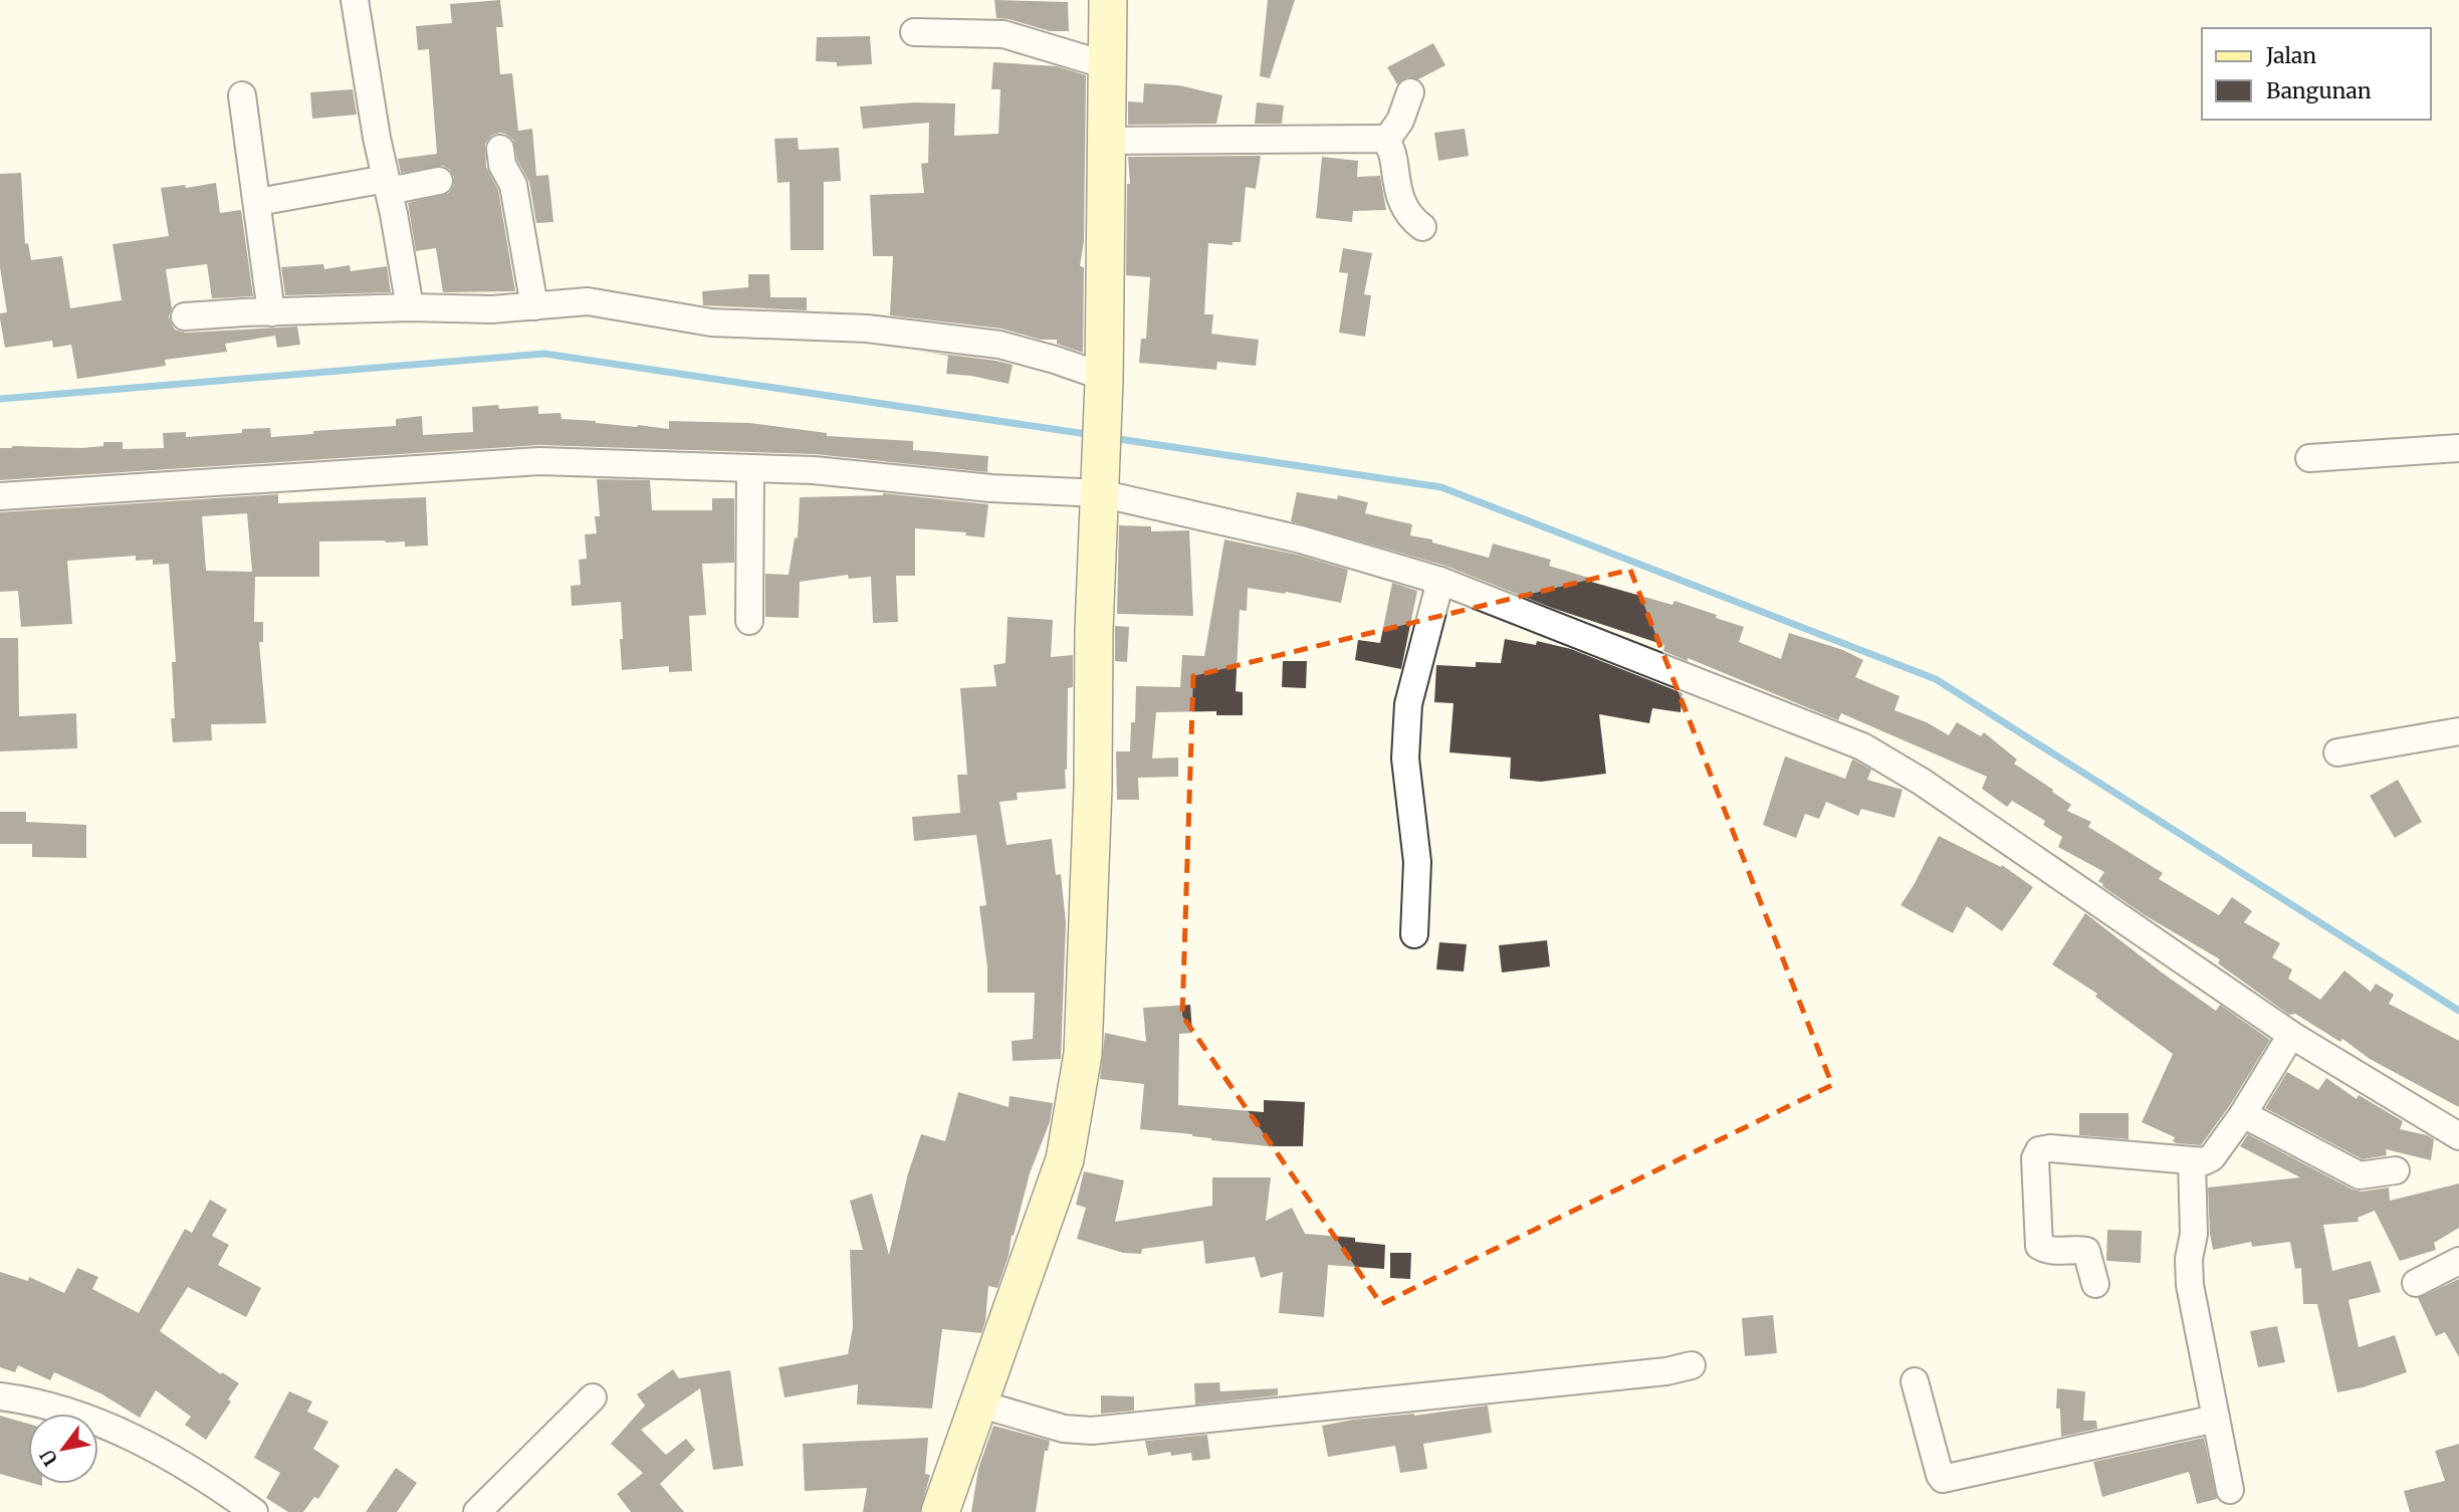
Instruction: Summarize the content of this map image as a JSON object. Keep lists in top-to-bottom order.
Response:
{
  "legend": ["Jalan", "Bangunan"],
  "north": "bottom left"
}
